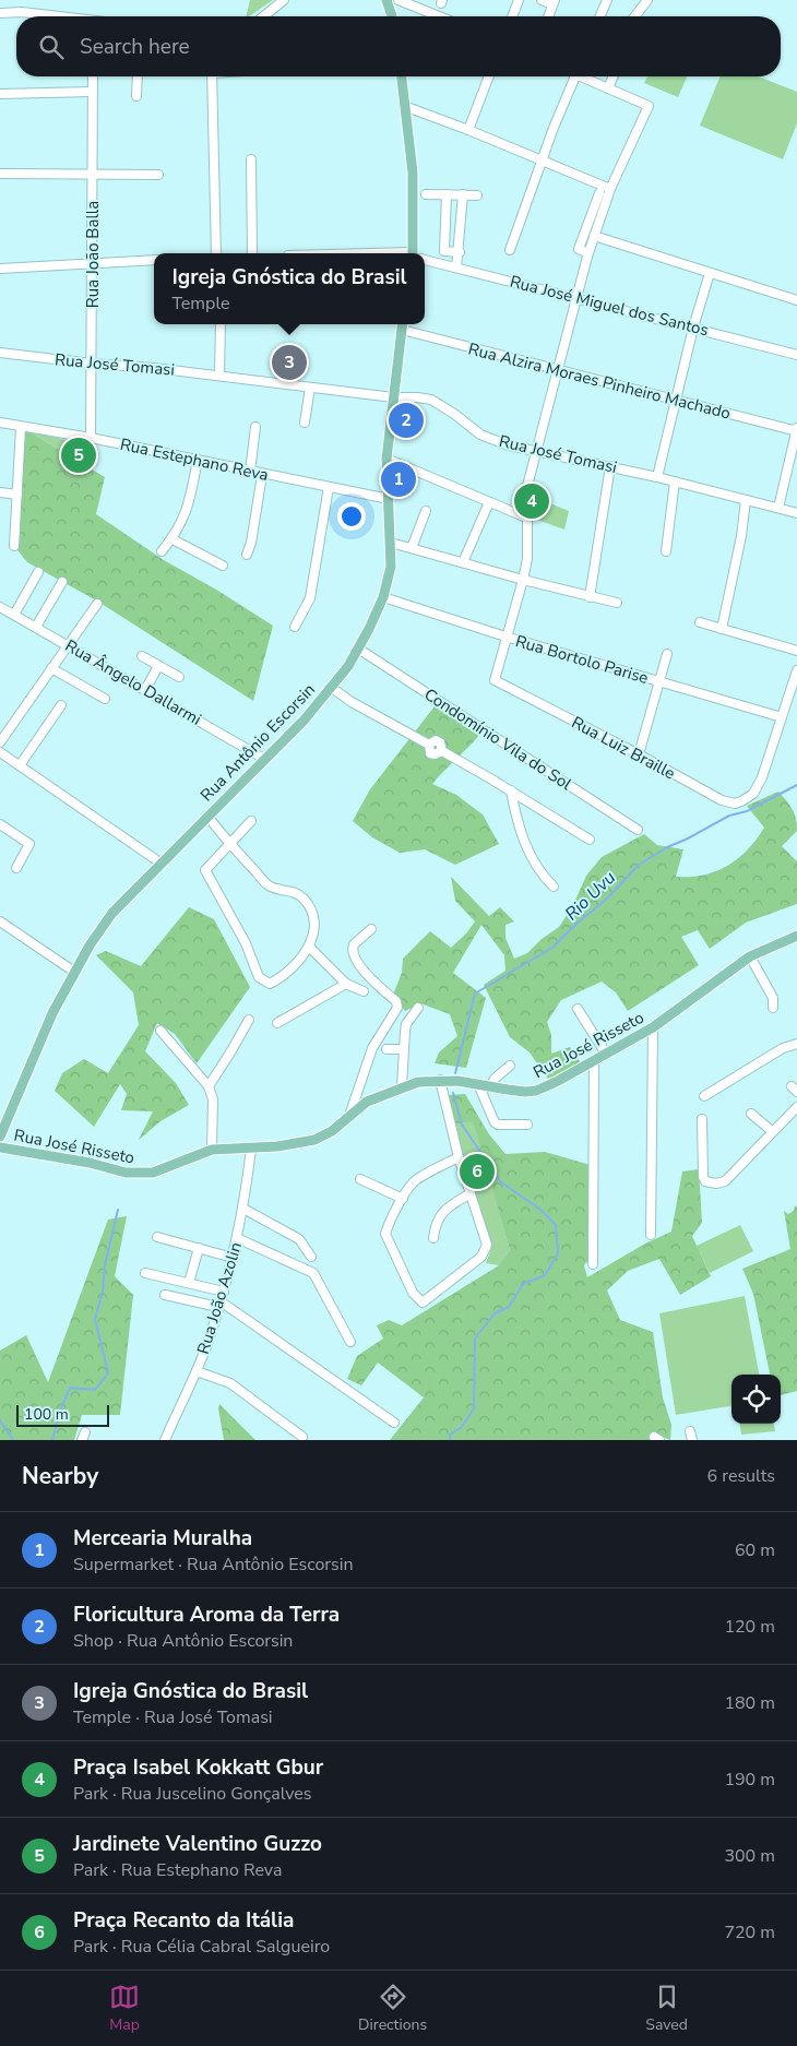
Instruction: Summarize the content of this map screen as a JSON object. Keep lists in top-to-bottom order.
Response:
{
  "streets": {
    "main road": ["Rua Antônio Escorsin", "Rua José Risseto"],
    "street": [
      "Rua João Balla",
      "Rua José Miguel dos Santos",
      "Rua José Tomasi",
      "Rua Alzira Moraes Pinheiro Machado",
      "Rua Estephano Reva",
      "Rua Bortolo Parise",
      "Rua Ângelo Dallarmi",
      "Condomínio Vila do Sol",
      "Rua Luiz Braille",
      "Rua João Azolin"
    ]
  },
  "crossings": [
    ["Rua João Balla", "Rua José Tomasi"],
    ["Rua João Balla", "Rua Estephano Reva"],
    ["Rua José Tomasi", "Rua Antônio Escorsin"],
    ["Rua Alzira Moraes Pinheiro Machado", "Rua Antônio Escorsin"],
    ["Rua Estephano Reva", "Rua Antônio Escorsin"],
    ["Rua Bortolo Parise", "Rua Antônio Escorsin"],
    ["Rua Bortolo Parise", "Rua Luiz Braille"],
    ["Rua Ângelo Dallarmi", "Rua Antônio Escorsin"],
    ["Condomínio Vila do Sol", "Rua Antônio Escorsin"],
    ["Rua José Risseto", "Rua João Azolin"]
  ],
  "water": ["Rio Uvu"],
  "scale_bar": "100 m",
  "page": {
    "search": "Search here",
    "popup": ["Igreja Gnóstica do Brasil", "Temple"],
    "pins": [
      "3",
      "2",
      "5",
      "1",
      "4",
      "6"
    ],
    "scale": "100 m",
    "heading": ["Nearby", "6 results"],
    "list": [
      {
        "mark": "1",
        "name": "Mercearia Muralha",
        "note": "Supermarket · Rua Antônio Escorsin",
        "value": "60 m"
      },
      {
        "mark": "2",
        "name": "Floricultura Aroma da Terra",
        "note": "Shop · Rua Antônio Escorsin",
        "value": "120 m"
      },
      {
        "mark": "3",
        "name": "Igreja Gnóstica do Brasil",
        "note": "Temple · Rua José Tomasi",
        "value": "180 m"
      },
      {
        "mark": "4",
        "name": "Praça Isabel Kokkatt Gbur",
        "note": "Park · Rua Juscelino Gonçalves",
        "value": "190 m"
      },
      {
        "mark": "5",
        "name": "Jardinete Valentino Guzzo",
        "note": "Park · Rua Estephano Reva",
        "value": "300 m"
      },
      {
        "mark": "6",
        "name": "Praça Recanto da Itália",
        "note": "Park · Rua Célia Cabral Salgueiro",
        "value": "720 m"
      }
    ],
    "nav": ["Map", "Directions", "Saved"]
  }
}
